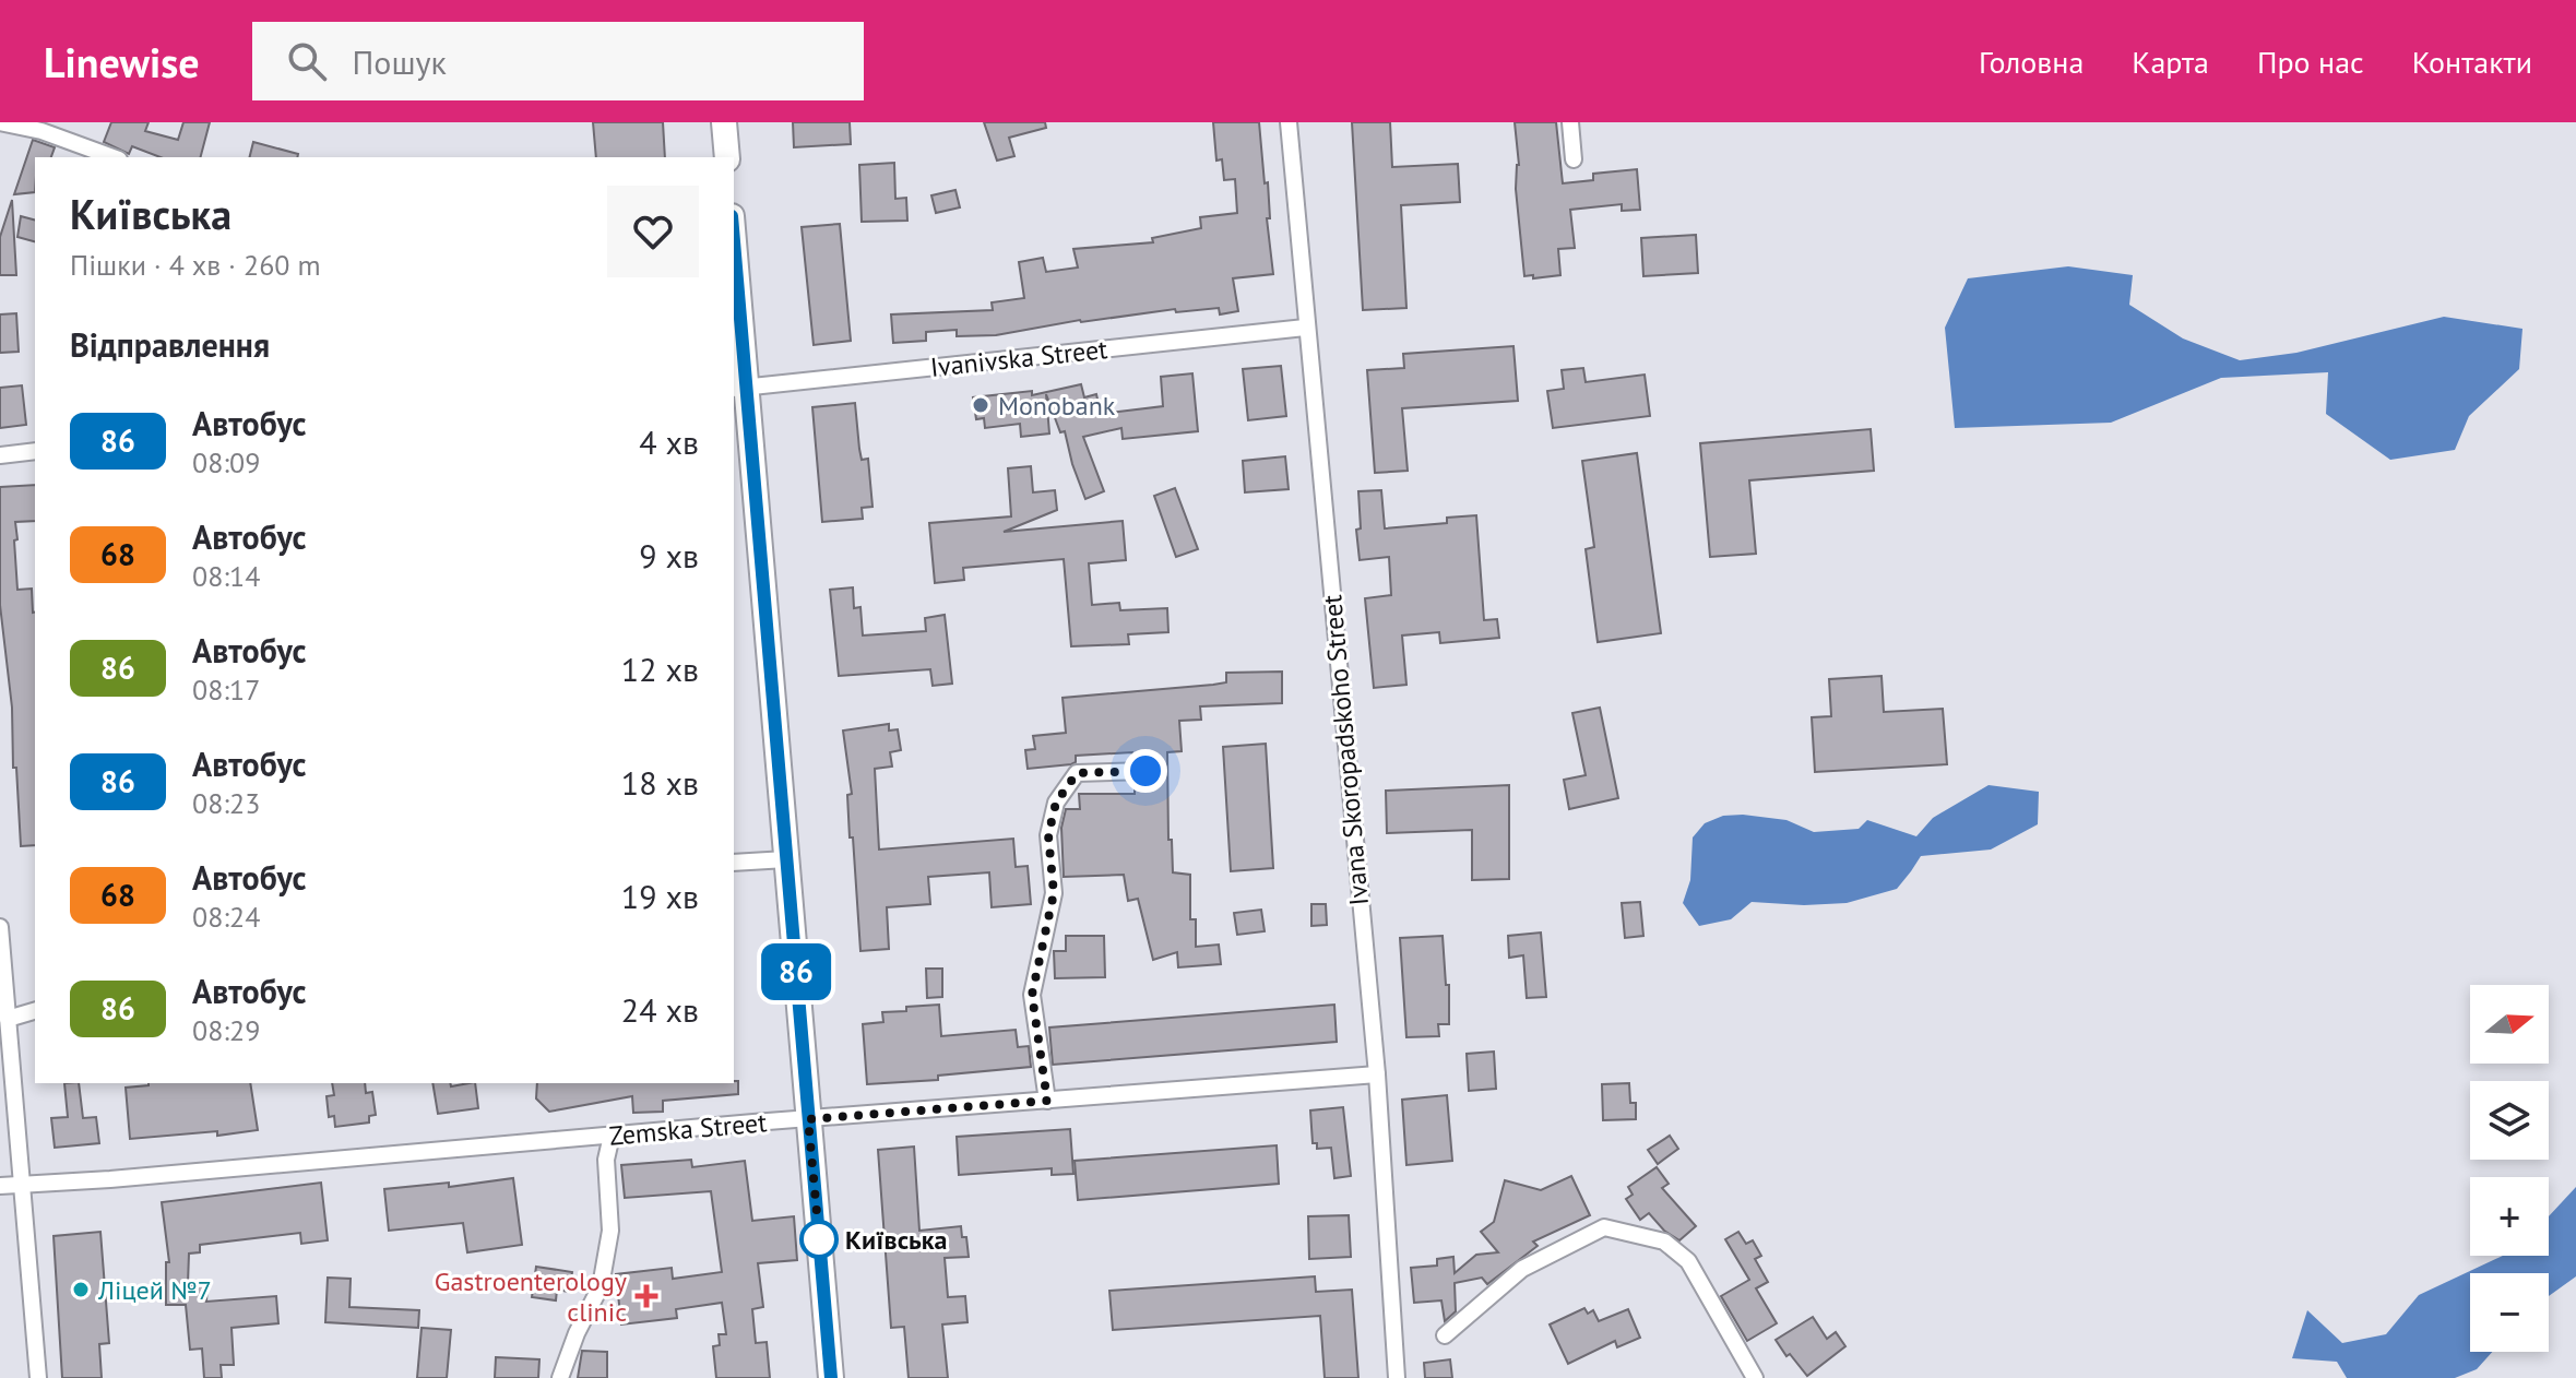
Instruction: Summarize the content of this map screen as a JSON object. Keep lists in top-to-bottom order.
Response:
{
  "streets": {
    "street": ["Ivanivska Street", "Ivana Skoropadskoho Street", "Zemska Street"]
  },
  "crossings": [
    ["Ivanivska Street", "Ivana Skoropadskoho Street"],
    ["Ivana Skoropadskoho Street", "Zemska Street"]
  ],
  "places": {
    "other": ["Monobank", "Київська", "Ліцей №7"],
    "health": ["Gastroenterology clinic"]
  },
  "lines": ["bus line 86"],
  "north": "right",
  "page": {
    "header": "Linewise",
    "search": "Пошук",
    "nav": [
      "Головна",
      "Карта",
      "Про нас",
      "Контакти"
    ],
    "on_map": "86",
    "heading": [
      ["Київська", "Пішки · 4 хв · 260 m"],
      "Відправлення"
    ],
    "list": [
      {
        "mark": "86",
        "name": "Автобус",
        "note": "08:09",
        "value": "4 хв"
      },
      {
        "mark": "68",
        "name": "Автобус",
        "note": "08:14",
        "value": "9 хв"
      },
      {
        "mark": "86",
        "name": "Автобус",
        "note": "08:17",
        "value": "12 хв"
      },
      {
        "mark": "86",
        "name": "Автобус",
        "note": "08:23",
        "value": "18 хв"
      },
      {
        "mark": "68",
        "name": "Автобус",
        "note": "08:24",
        "value": "19 хв"
      },
      {
        "mark": "86",
        "name": "Автобус",
        "note": "08:29",
        "value": "24 хв"
      }
    ],
    "map_buttons": ["+", "−"]
  }
}
